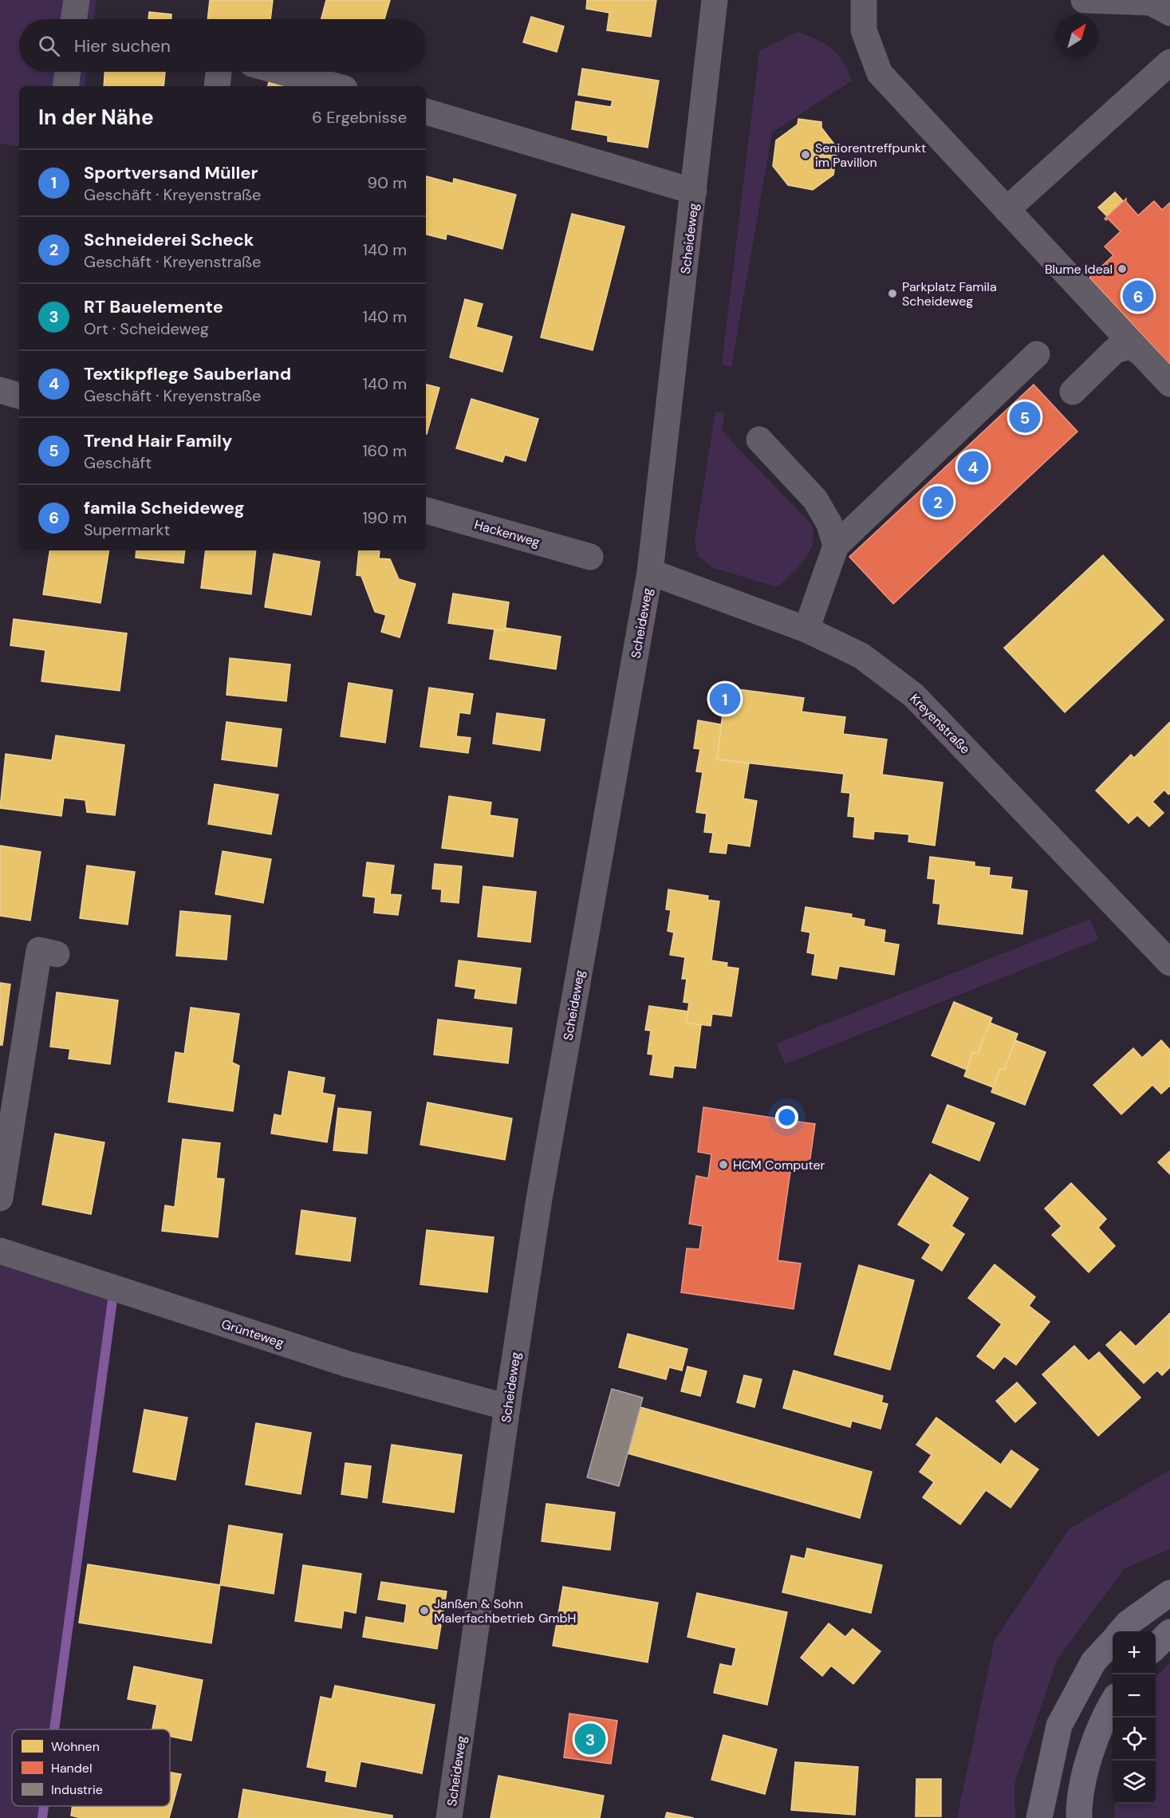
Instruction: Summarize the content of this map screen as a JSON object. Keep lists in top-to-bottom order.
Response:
{
  "streets": {
    "street": [
      "Scheideweg",
      "Hackenweg",
      "Kreyenstraße",
      "Grünteweg"
    ]
  },
  "crossings": [
    ["Scheideweg", "Kreyenstraße"],
    ["Scheideweg", "Grünteweg"]
  ],
  "places": [
    "Seniorentreffpunkt im Pavillon",
    "Blume Ideal",
    "Parkplatz Famila Scheideweg",
    "HCM Computer",
    "Janßen & Sohn Malerfachbetrieb GmbH"
  ],
  "legend": ["Wohnen", "Handel", "Industrie"],
  "north": "top right",
  "page": {
    "search": "Hier suchen",
    "heading": ["In der Nähe", "6 Ergebnisse"],
    "list": [
      {
        "mark": "1",
        "name": "Sportversand Müller",
        "note": "Geschäft · Kreyenstraße",
        "value": "90 m"
      },
      {
        "mark": "2",
        "name": "Schneiderei Scheck",
        "note": "Geschäft · Kreyenstraße",
        "value": "140 m"
      },
      {
        "mark": "3",
        "name": "RT Bauelemente",
        "note": "Ort · Scheideweg",
        "value": "140 m"
      },
      {
        "mark": "4",
        "name": "Textikpflege Sauberland",
        "note": "Geschäft · Kreyenstraße",
        "value": "140 m"
      },
      {
        "mark": "5",
        "name": "Trend Hair Family",
        "note": "Geschäft",
        "value": "160 m"
      },
      {
        "mark": "6",
        "name": "famila Scheideweg",
        "note": "Supermarkt",
        "value": "190 m"
      }
    ],
    "pins": [
      "6",
      "5",
      "4",
      "2",
      "1",
      "3"
    ],
    "map_buttons": ["+", "−"]
  }
}
